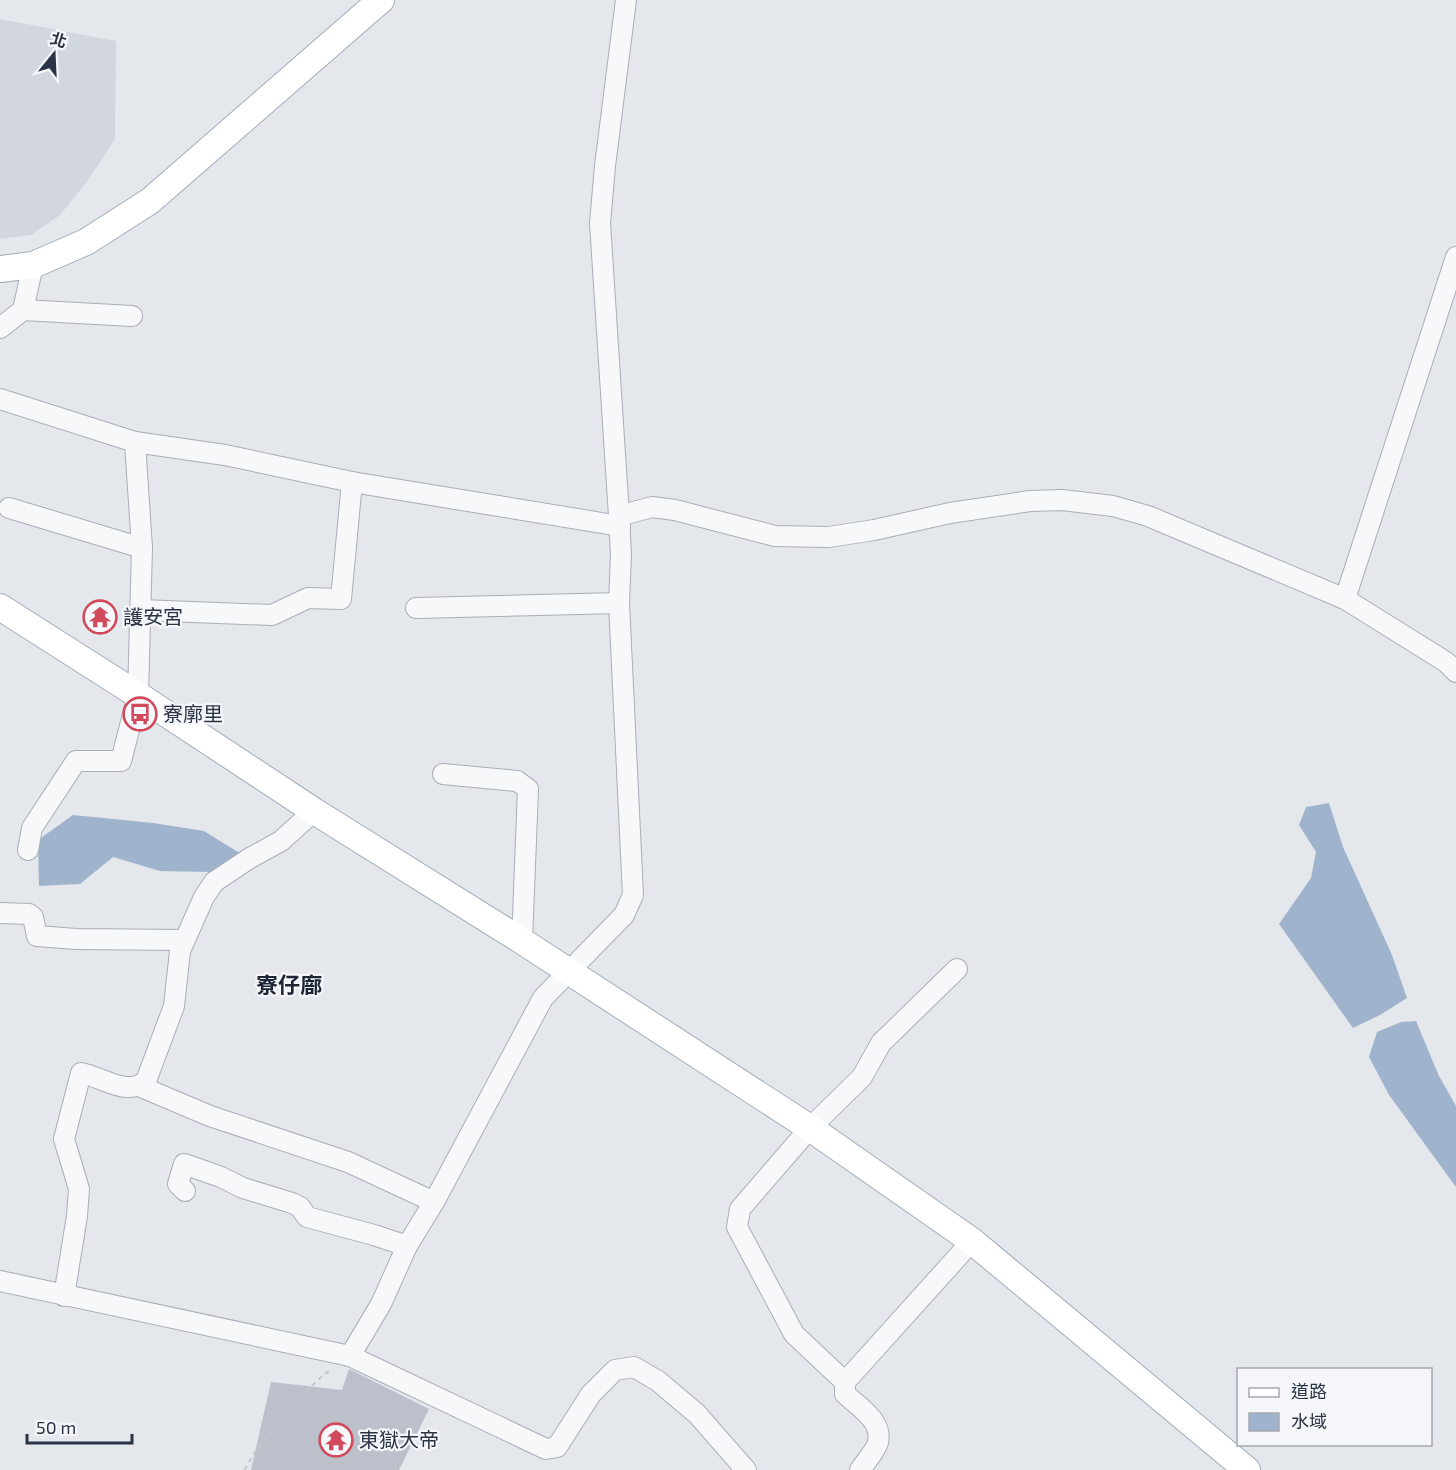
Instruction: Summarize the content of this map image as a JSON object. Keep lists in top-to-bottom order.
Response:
{
  "districts": ["寮仔廍"],
  "places": {
    "temple": ["護安宮", "東獄大帝"],
    "bus stop": ["寮廓里"]
  },
  "legend": ["道路", "水域"],
  "scale_bar": "50 m",
  "north": "top"
}
